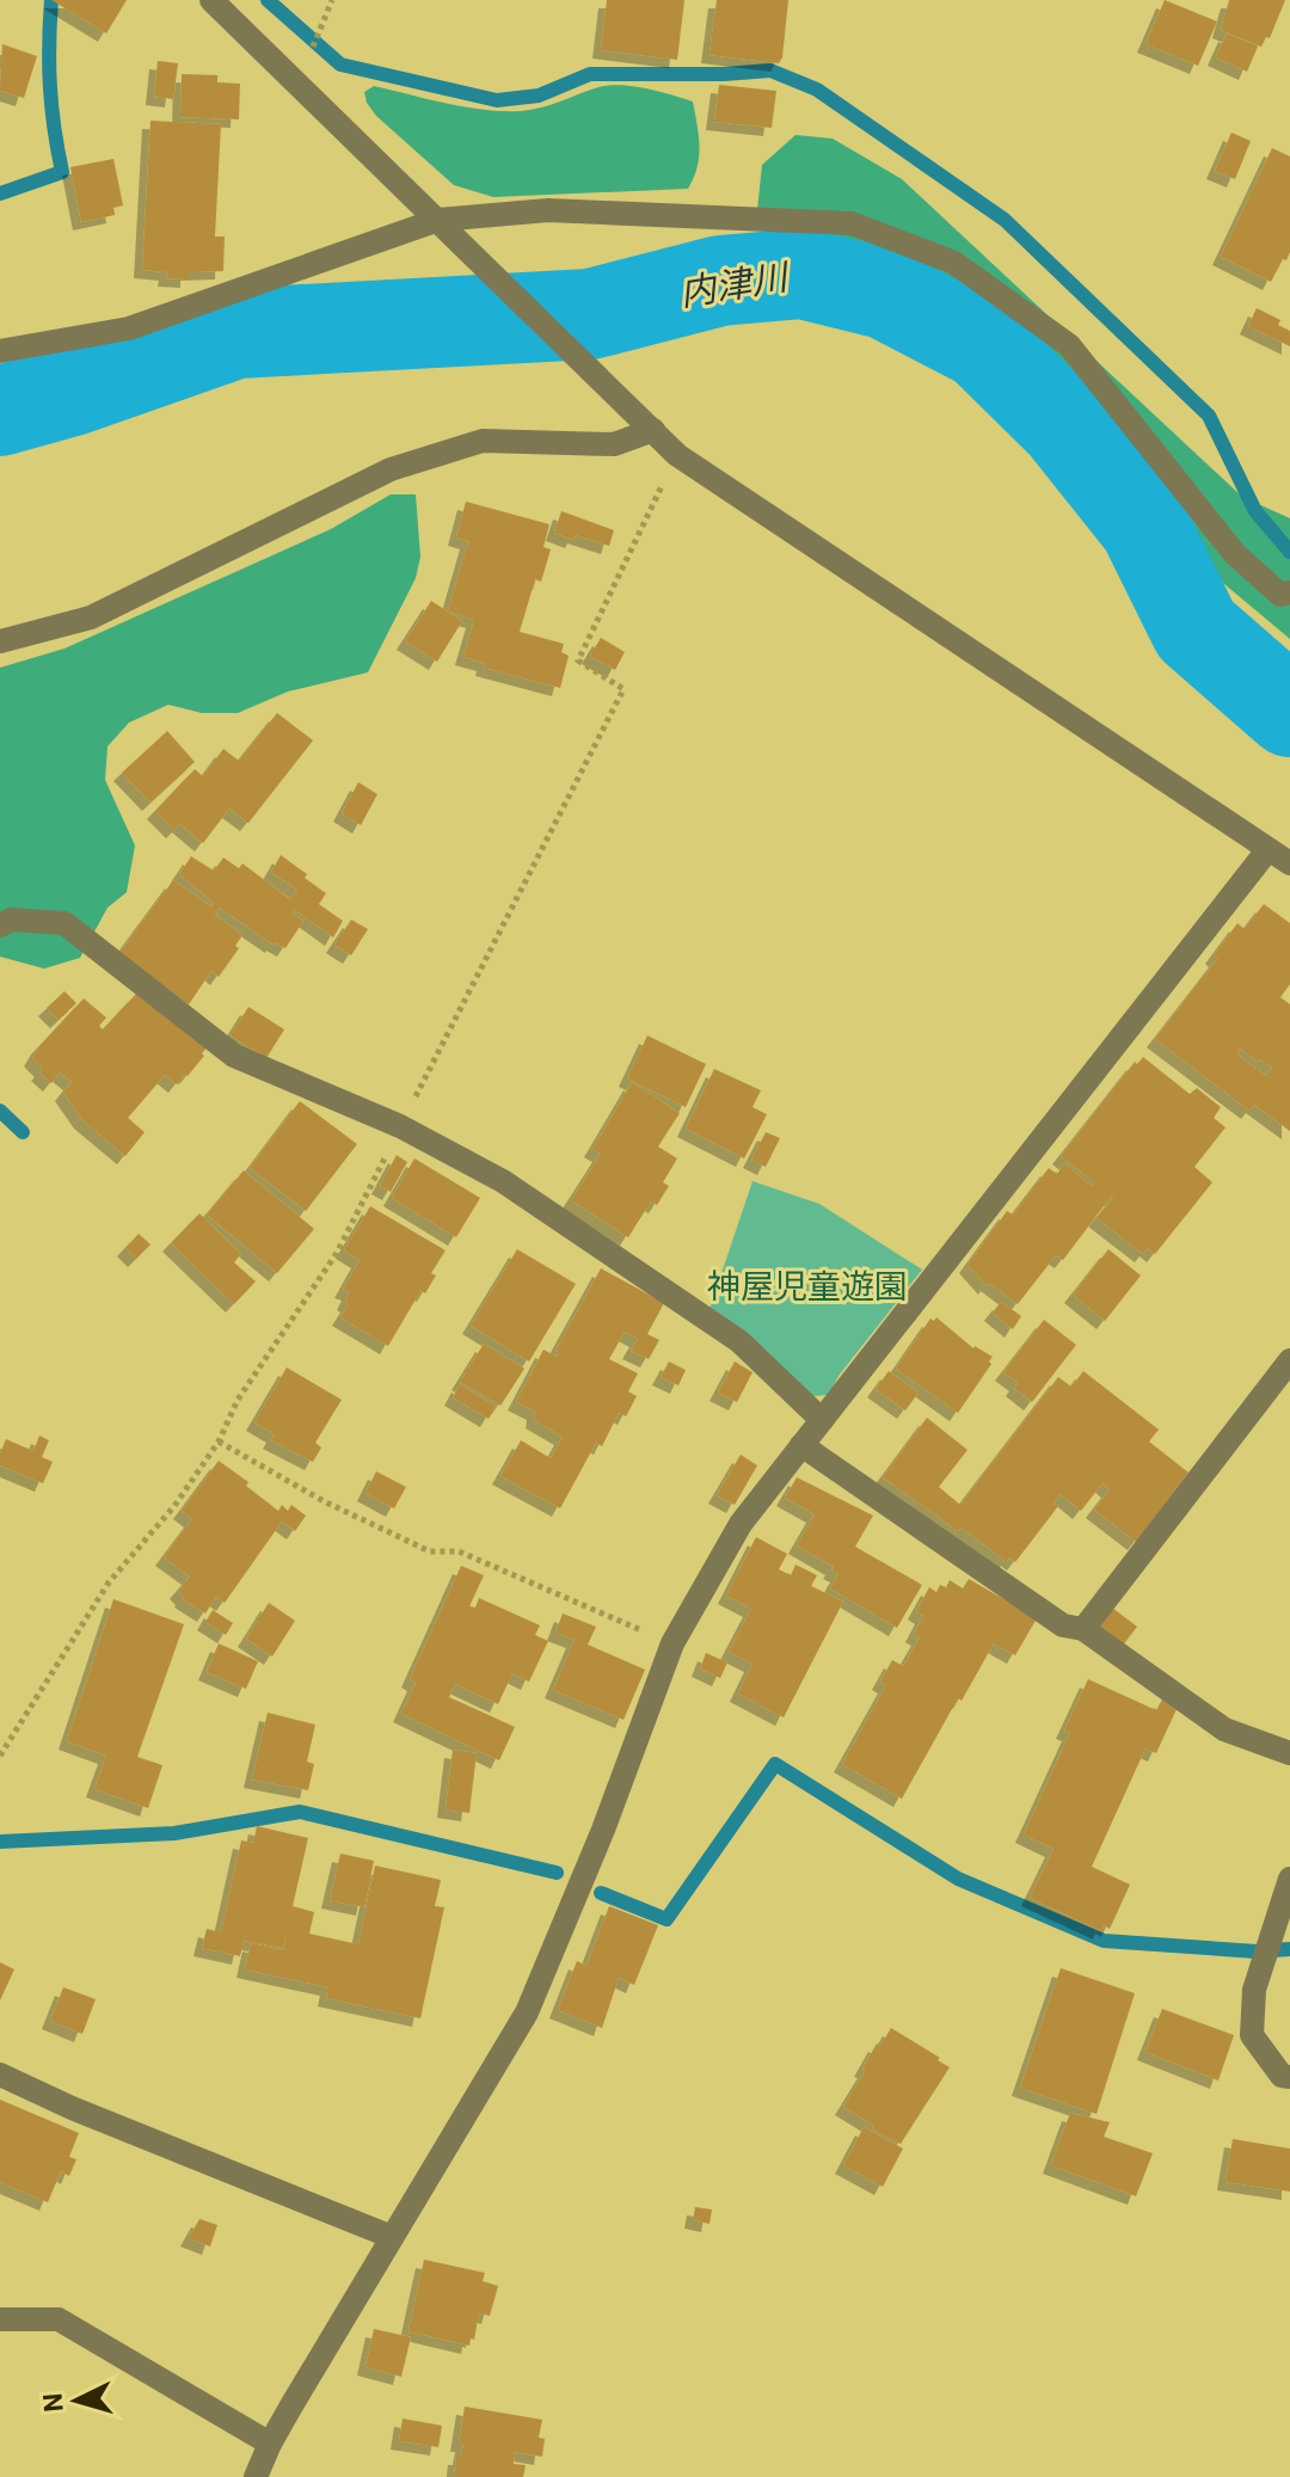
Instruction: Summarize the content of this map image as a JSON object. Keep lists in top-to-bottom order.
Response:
{
  "water": ["内津川"],
  "parks": ["神屋児童遊園"],
  "north": "left"
}
